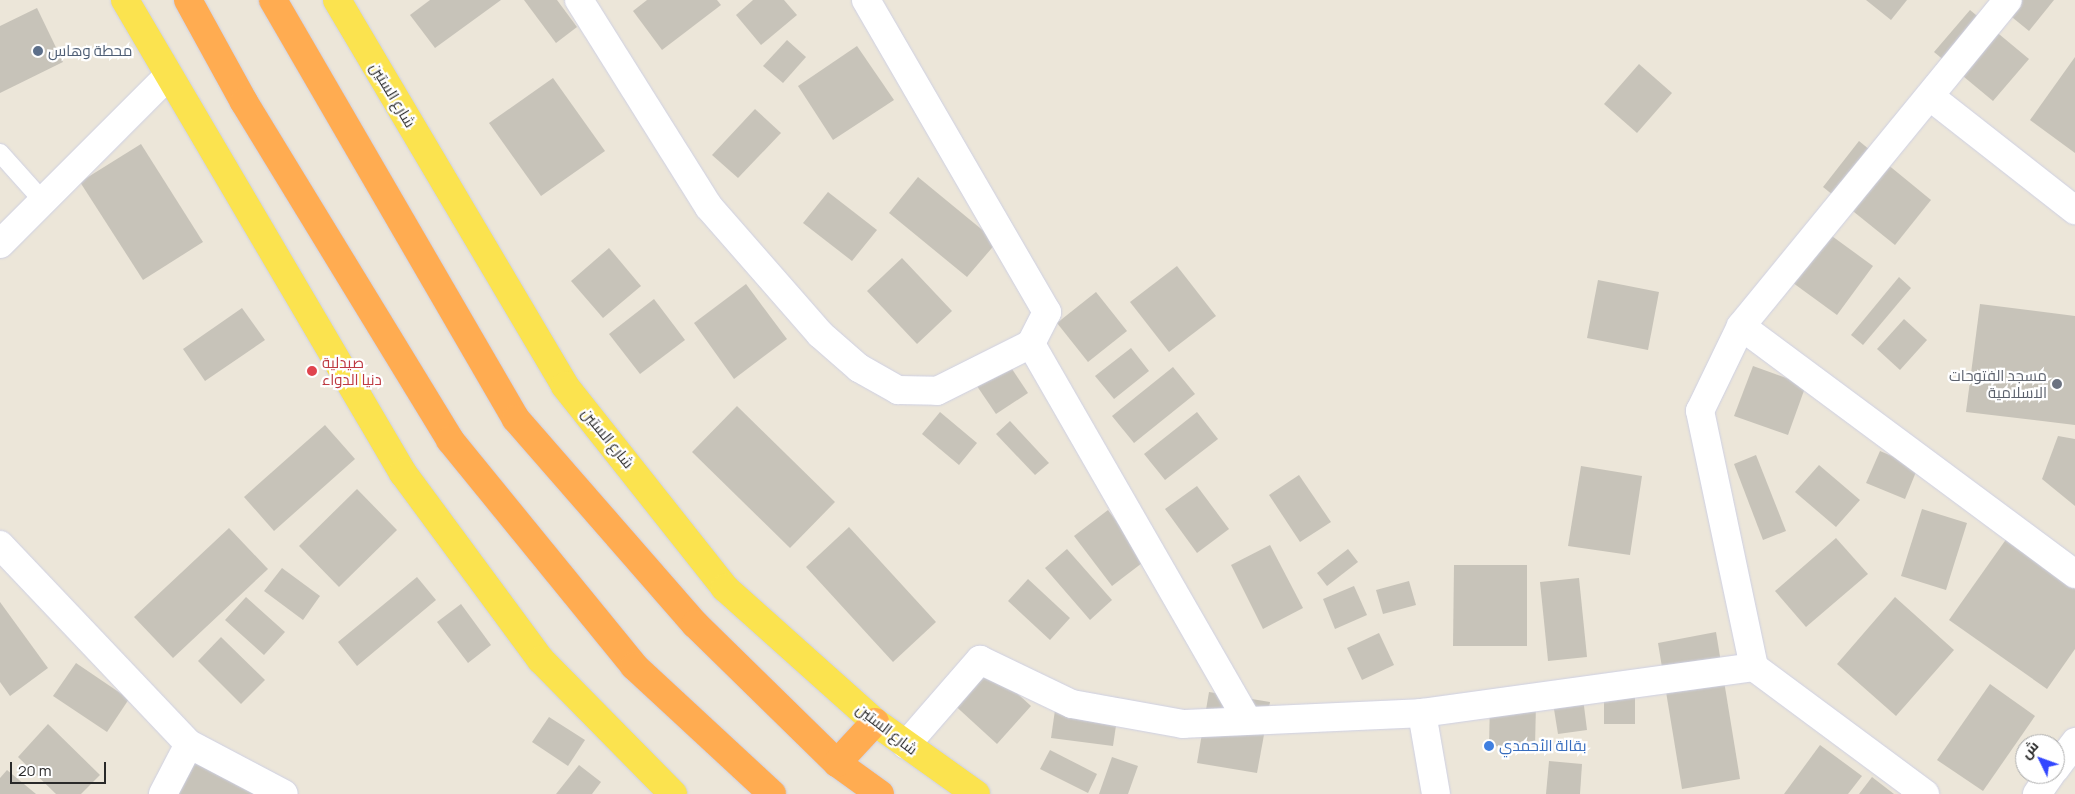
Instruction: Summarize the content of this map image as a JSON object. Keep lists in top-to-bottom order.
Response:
{
  "streets": {
    "main road": ["شارع الستين"]
  },
  "places": [
    "محطة وهاس",
    "صيدلية دنيا الدواء",
    "مسجد الفتوحات الاسلامية",
    "بقالة الأحمدي"
  ],
  "scale_bar": "20 m",
  "north": "top left"
}
